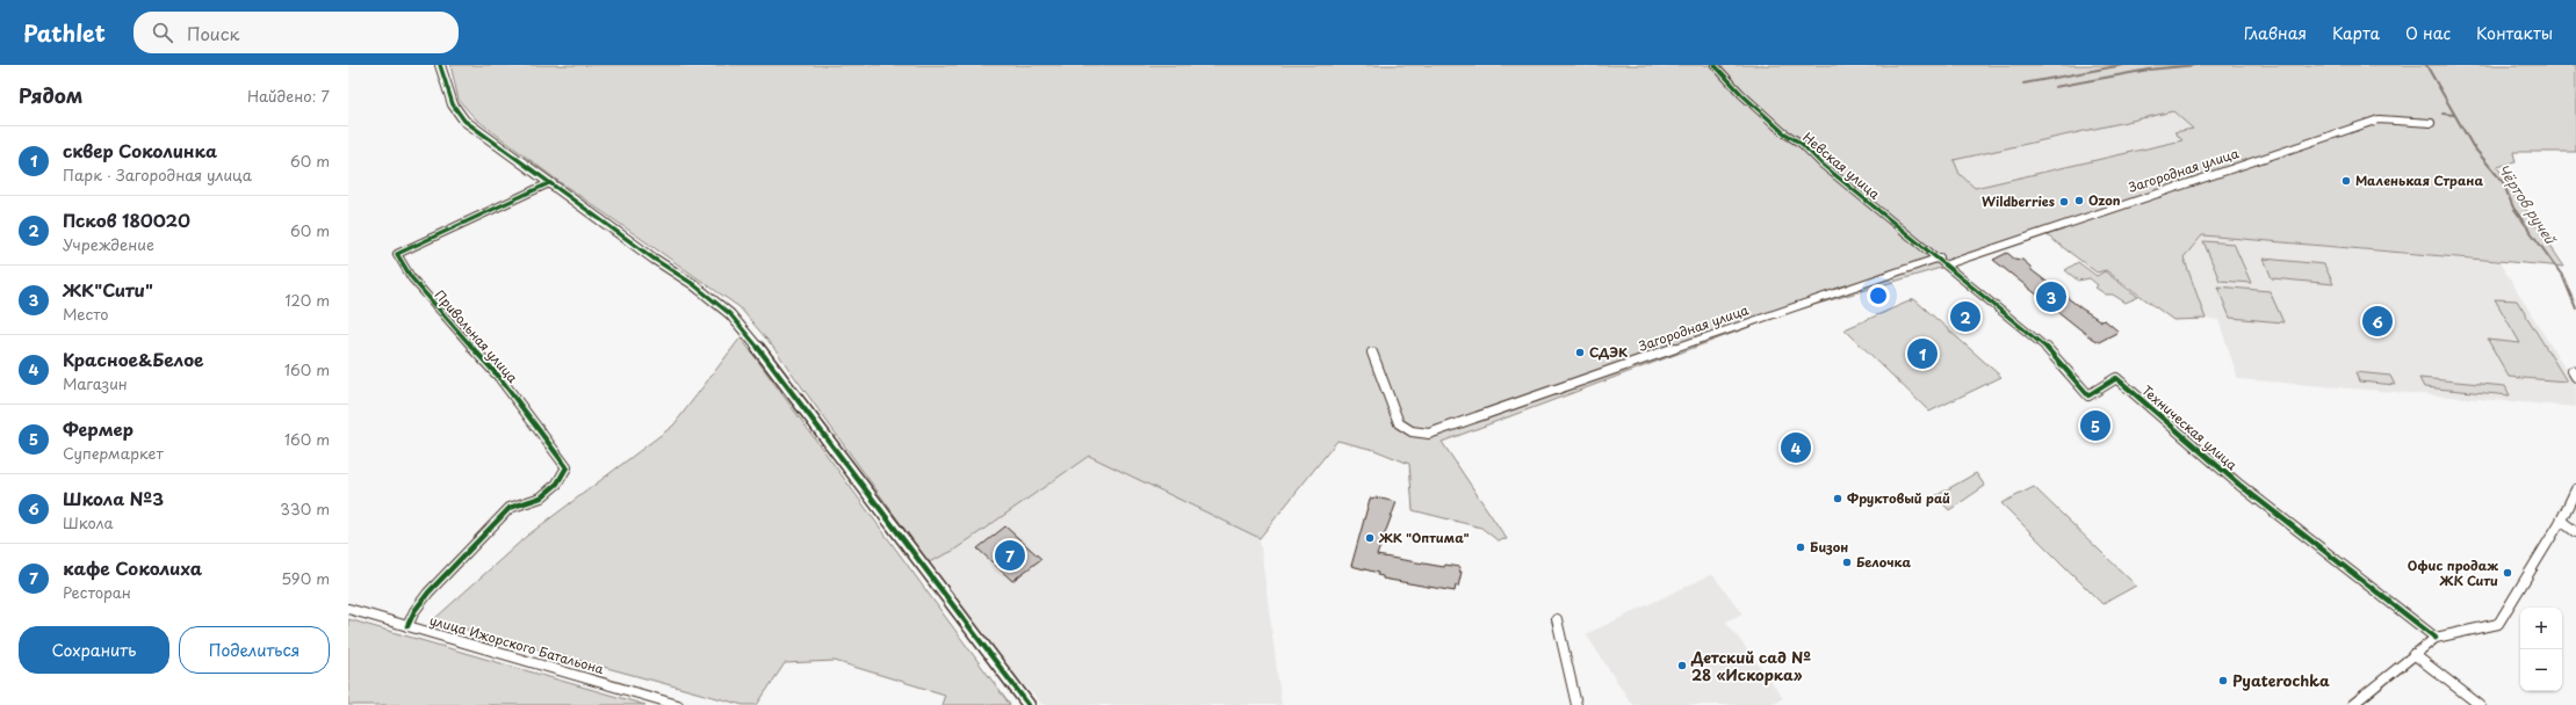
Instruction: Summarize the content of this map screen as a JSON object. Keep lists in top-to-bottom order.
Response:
{
  "streets": {
    "street": [
      "Невская улица",
      "Загородная улица",
      "Привольная улица",
      "Техническая улица",
      "улица Ижорского Батальона"
    ]
  },
  "crossings": [
    ["Невская улица", "Загородная улица"],
    ["Невская улица", "Техническая улица"],
    ["Загородная улица", "Техническая улица"],
    ["Привольная улица", "улица Ижорского Батальона"]
  ],
  "water": ["Чёртов ручей"],
  "places": [
    "Маленькая Страна",
    "Ozon",
    "Wildberries",
    "СДЭК",
    "Фруктовый рай",
    "ЖК \"Оптима\"",
    "Бизон",
    "Белочка",
    "Офис продаж ЖК Сити",
    "Детский сад № 28 «Искорка»",
    "Pyaterochka"
  ],
  "page": {
    "header": "Pathlet",
    "search": "Поиск",
    "nav": [
      "Главная",
      "Карта",
      "О нас",
      "Контакты"
    ],
    "heading": ["Рядом", "Найдено: 7"],
    "list": [
      {
        "mark": "1",
        "name": "сквер Соколинка",
        "note": "Парк · Загородная улица",
        "value": "60 m"
      },
      {
        "mark": "2",
        "name": "Псков 180020",
        "note": "Учреждение",
        "value": "60 m"
      },
      {
        "mark": "3",
        "name": "ЖК\"Сити\"",
        "note": "Место",
        "value": "120 m"
      },
      {
        "mark": "4",
        "name": "Красное&Белое",
        "note": "Магазин",
        "value": "160 m"
      },
      {
        "mark": "5",
        "name": "Фермер",
        "note": "Супермаркет",
        "value": "160 m"
      },
      {
        "mark": "6",
        "name": "Школа №3",
        "note": "Школа",
        "value": "330 m"
      },
      {
        "mark": "7",
        "name": "кафе Соколиха",
        "note": "Ресторан",
        "value": "590 m"
      }
    ],
    "pins": [
      "3",
      "2",
      "6",
      "1",
      "5",
      "4",
      "7"
    ],
    "map_buttons": ["+", "−"],
    "buttons": ["Сохранить", "Поделиться"]
  }
}
